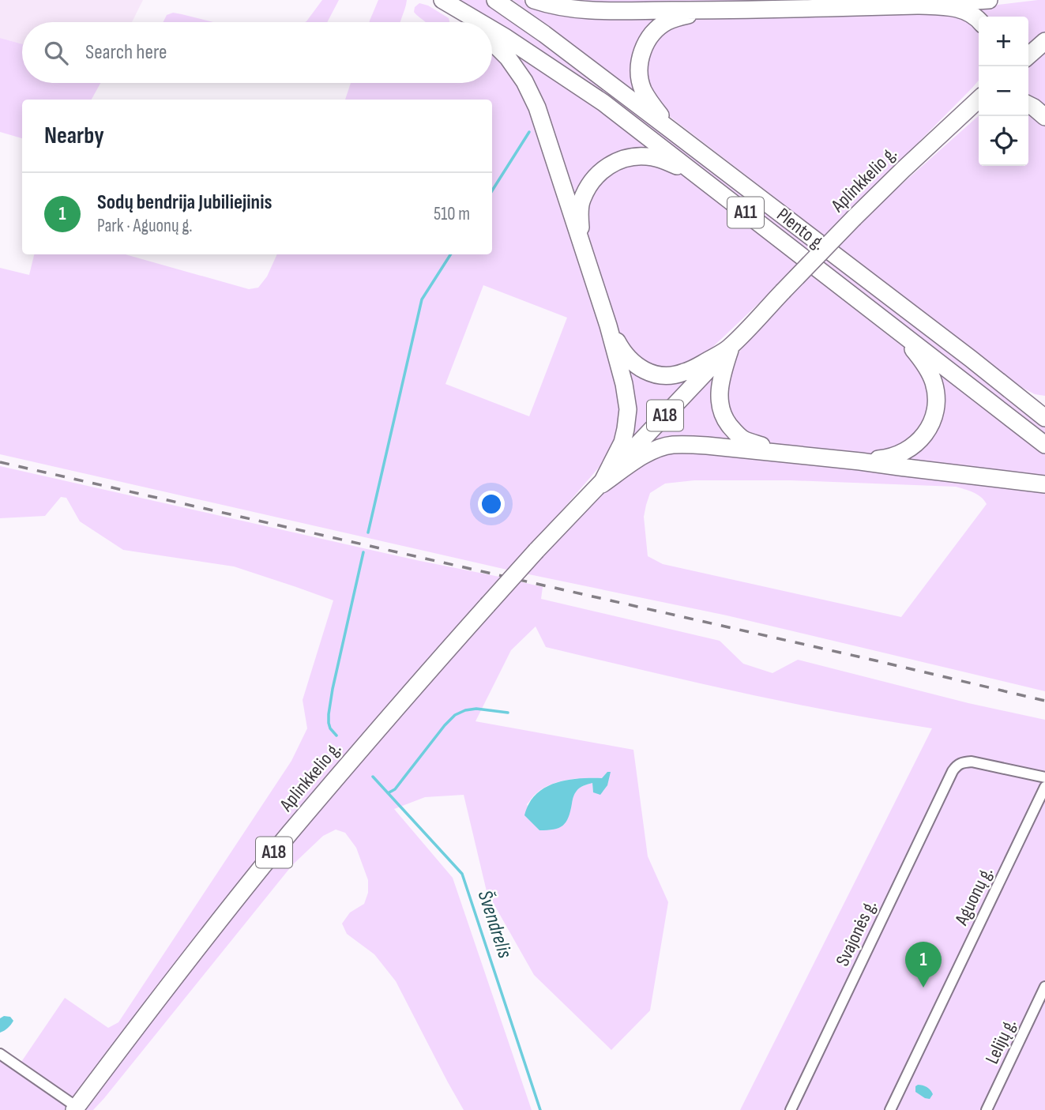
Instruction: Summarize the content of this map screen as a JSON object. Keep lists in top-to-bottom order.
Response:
{
  "streets": {
    "highway": [
      "Aplinkkelio g.",
      "A11",
      "Plento g.",
      "A18"
    ],
    "street": ["Aguonų g.", "Svajonės g.", "Lelijų g."]
  },
  "crossings": [
    ["Aplinkkelio g.", "Plento g."]
  ],
  "water": ["Švendrelis"],
  "page": {
    "map_buttons": ["+", "−"],
    "search": "Search here",
    "heading": "Nearby",
    "list": [
      {
        "mark": "1",
        "name": "Sodų bendrija Jubiliejinis",
        "note": "Park · Aguonų g.",
        "value": "510 m"
      }
    ],
    "pins": "1"
  }
}
